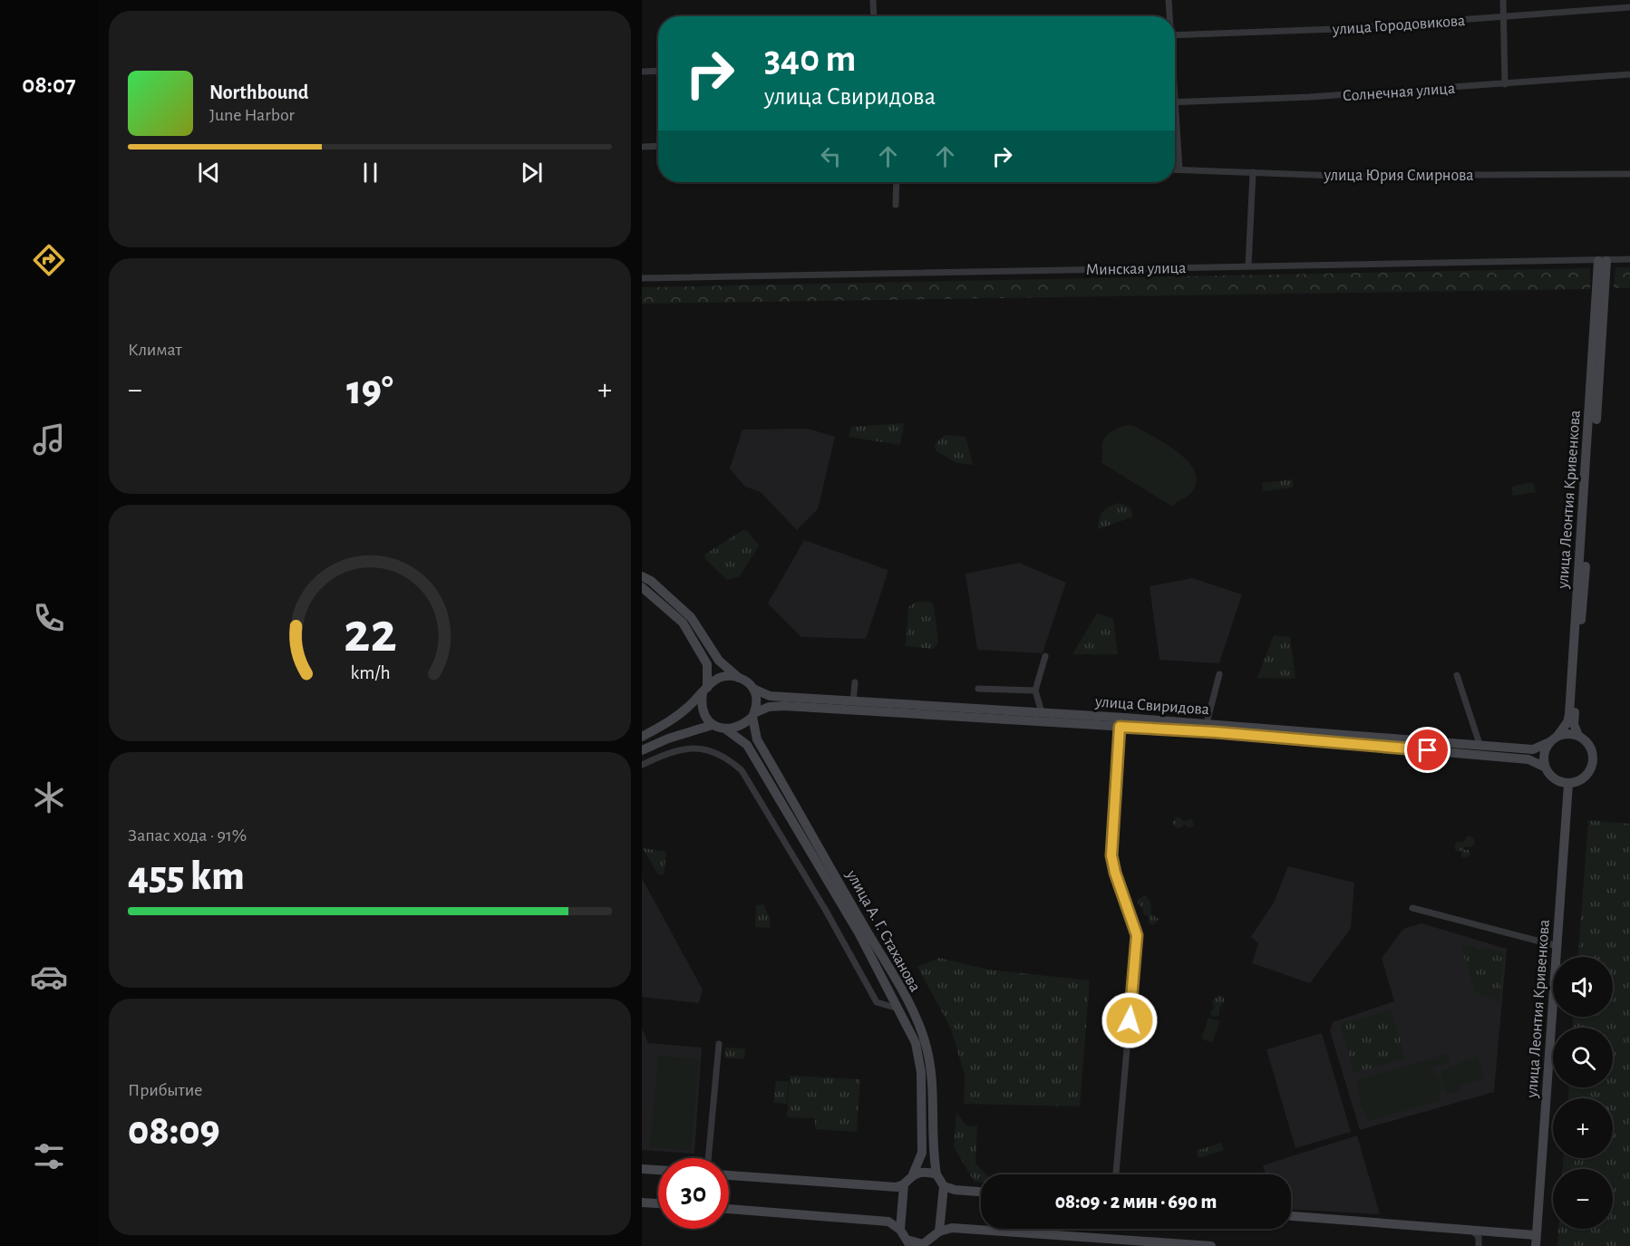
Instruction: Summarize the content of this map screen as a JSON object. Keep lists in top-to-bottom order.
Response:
{
  "streets": {
    "street": [
      "улица Городовикова",
      "Солнечная улица",
      "улица Юрия Смирнова",
      "Минская улица",
      "улица Леонтия Кривенкова",
      "улица Свиридова",
      "улица А. Г. Стаханова"
    ]
  },
  "crossings": [
    ["Минская улица", "улица Леонтия Кривенкова"],
    ["улица Леонтия Кривенкова", "улица Свиридова"],
    ["улица Свиридова", "улица А. Г. Стаханова"]
  ],
  "page": {
    "tabs": "08:07",
    "turn": ["340 m", "улица Свиридова"],
    "song": ["Northbound", "June Harbor"],
    "tile": [
      "Климат",
      ["Запас хода · 91%", "455 km"],
      ["Прибытие", "08:09"]
    ],
    "heat": ["−", "19°", "+"],
    "map_buttons": ["+", "−"],
    "limit": "30",
    "trip": "08:09 · 2 мин · 690 m",
    "gauge": ["22", "km/h"]
  }
}
